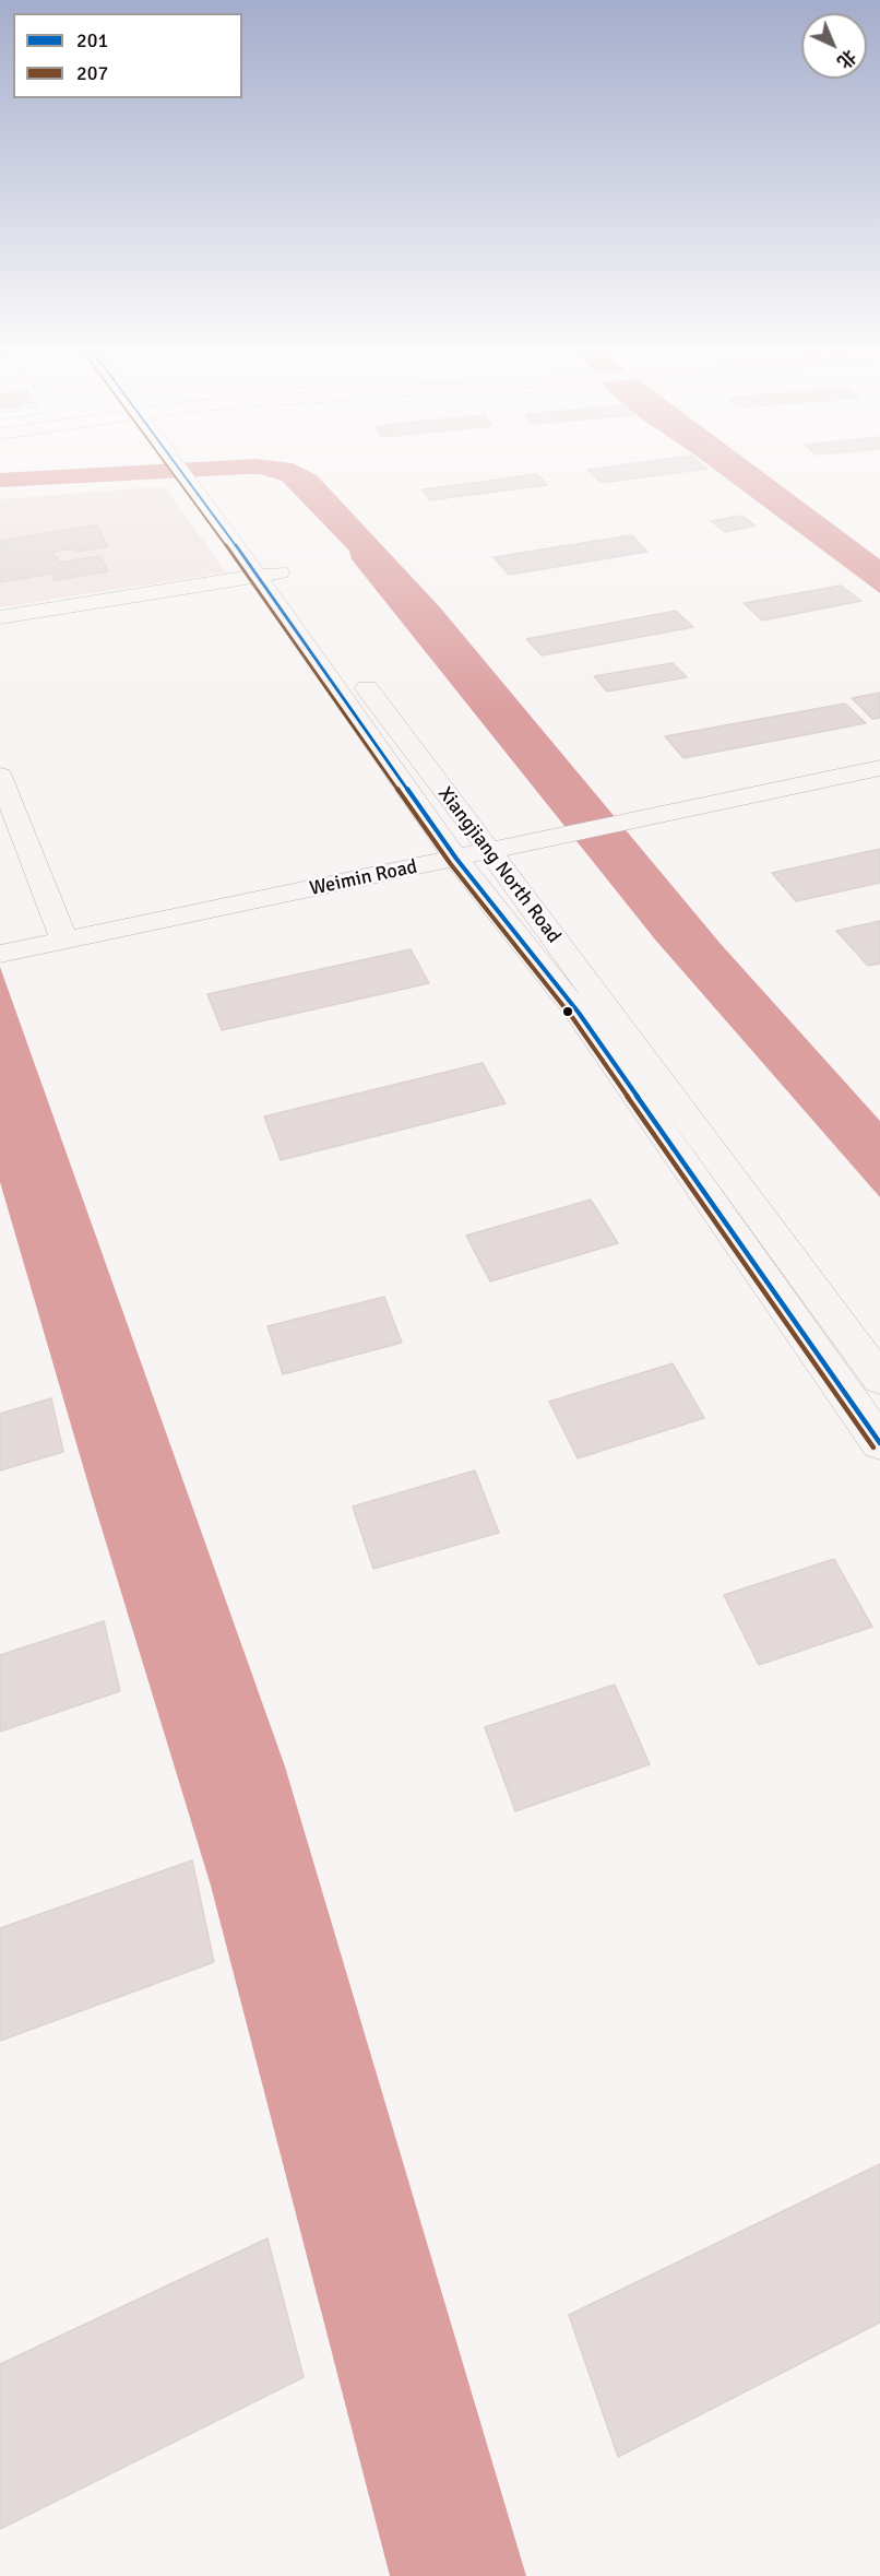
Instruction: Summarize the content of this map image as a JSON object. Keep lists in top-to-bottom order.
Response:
{
  "streets": {
    "street": ["Xiangjiang North Road", "Weimin Road"]
  },
  "crossings": [
    ["Xiangjiang North Road", "Weimin Road"]
  ],
  "lines": ["transit line 201", "transit line 207"],
  "legend": ["201", "207"],
  "north": "bottom right"
}
